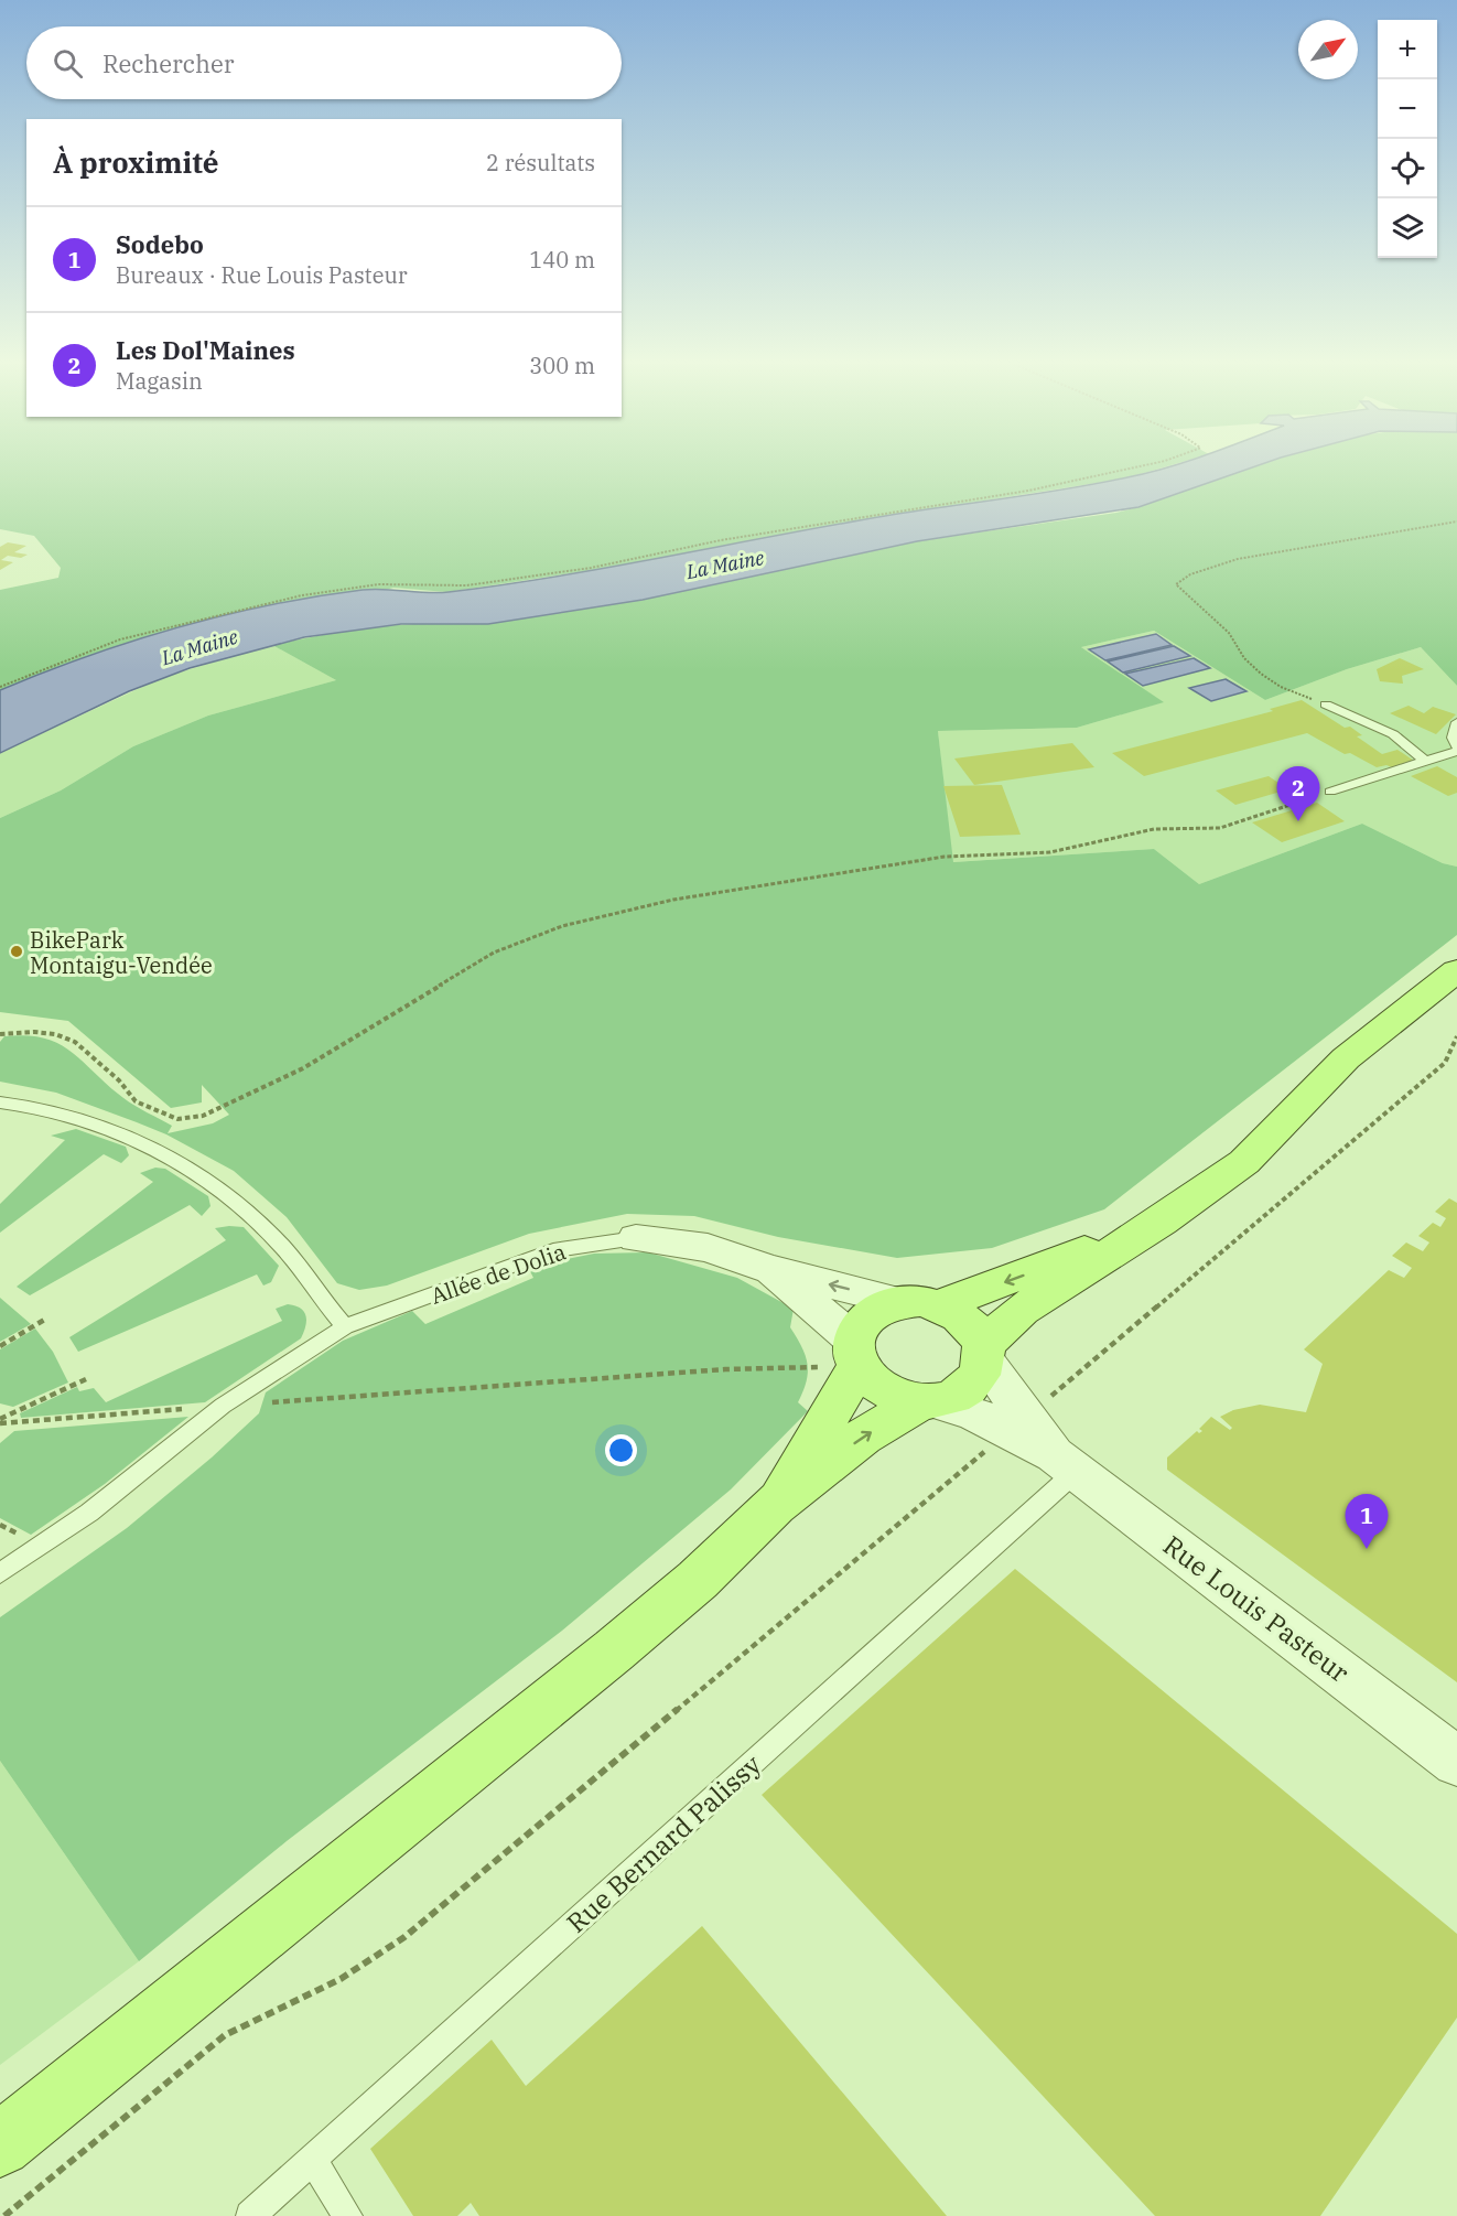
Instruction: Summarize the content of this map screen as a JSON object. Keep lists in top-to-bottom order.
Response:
{
  "streets": {
    "street": ["Allée de Dolia", "Rue Louis Pasteur"],
    "lane": ["Rue Bernard Palissy"]
  },
  "crossings": [
    ["Allée de Dolia", "Rue Louis Pasteur"],
    ["Rue Louis Pasteur", "Rue Bernard Palissy"]
  ],
  "water": ["La Maine"],
  "places": ["BikePark Montaigu-Vendée"],
  "north": "top right",
  "page": {
    "map_buttons": ["+", "−"],
    "search": "Rechercher",
    "heading": ["À proximité", "2 résultats"],
    "list": [
      {
        "mark": "1",
        "name": "Sodebo",
        "note": "Bureaux · Rue Louis Pasteur",
        "value": "140 m"
      },
      {
        "mark": "2",
        "name": "Les Dol'Maines",
        "note": "Magasin",
        "value": "300 m"
      }
    ],
    "pins": ["2", "1"]
  }
}
